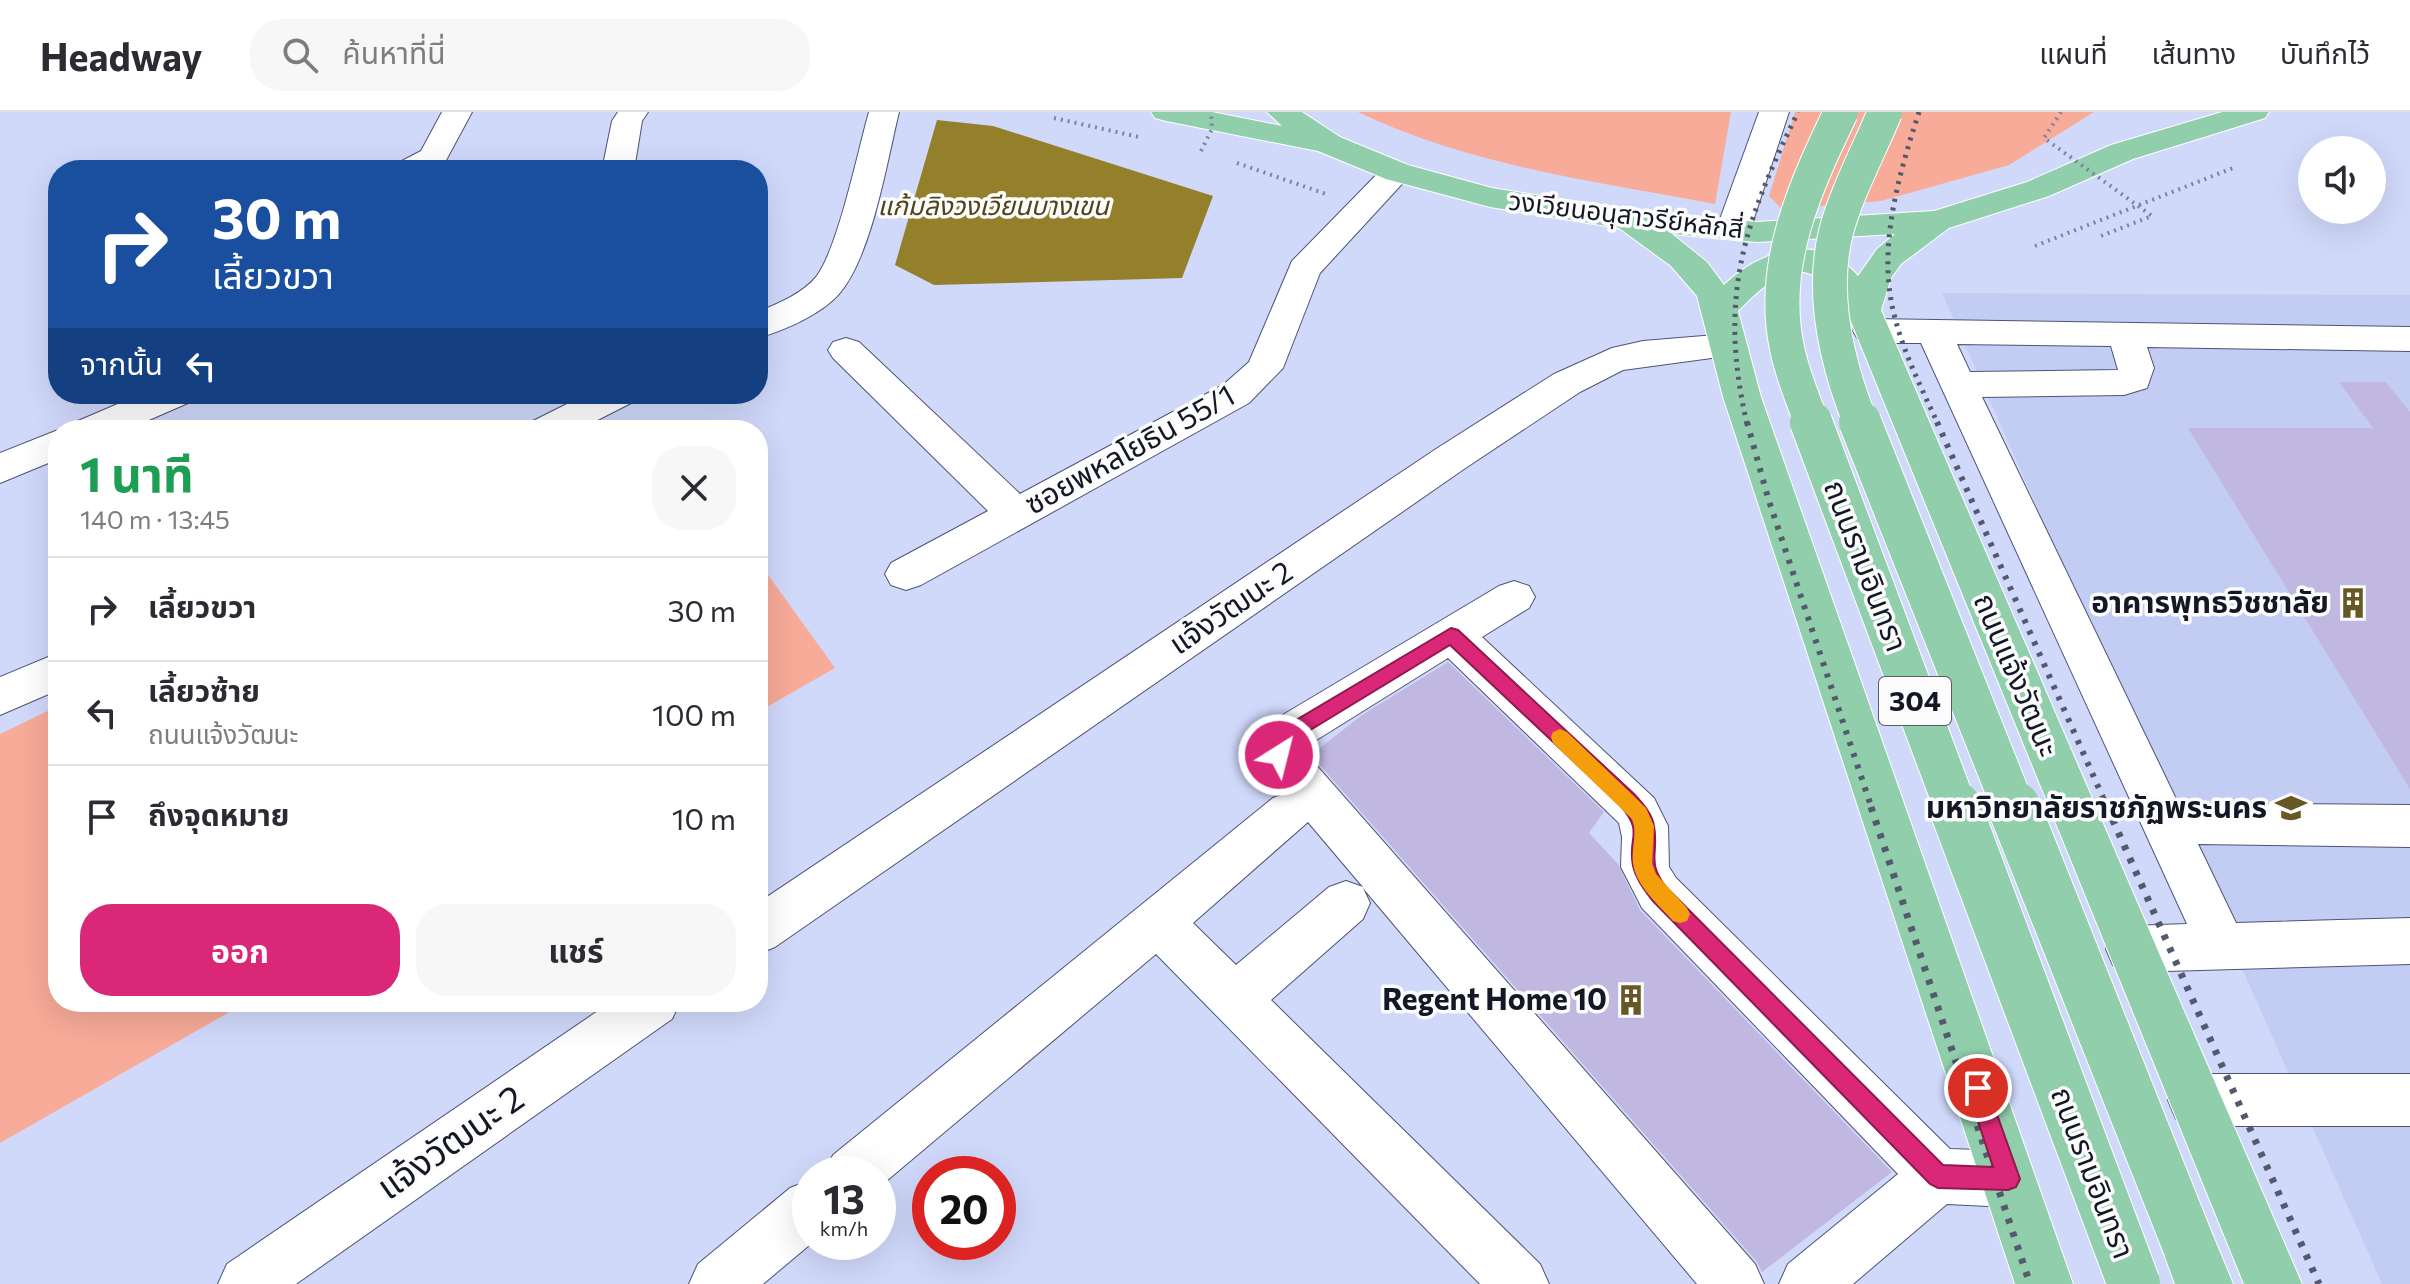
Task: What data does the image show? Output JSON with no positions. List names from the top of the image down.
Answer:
{
  "streets": {
    "main road": [
      "วงเวียนอนุสาวรีย์หลักสี่",
      "ถนนรามอินทรา",
      "ถนนแจ้งวัฒนะ",
      "304"
    ],
    "street": ["ซอยพหลโยธิน 55/1", "แจ้งวัฒนะ 2"]
  },
  "crossings": [
    ["วงเวียนอนุสาวรีย์หลักสี่", "ซอยพหลโยธิน 55/1"],
    ["วงเวียนอนุสาวรีย์หลักสี่", "304"],
    ["แจ้งวัฒนะ 2", "ถนนแจ้งวัฒนะ"],
    ["แจ้งวัฒนะ 2", "304"],
    ["ถนนแจ้งวัฒนะ", "304"]
  ],
  "water": ["แก้มลิงวงเวียนบางเขน"],
  "places": {
    "building": ["อาคารพุทธวิชชาลัย", "Regent Home 10"],
    "school or university": ["มหาวิทยาลัยราชภัฏพระนคร"]
  },
  "page": {
    "header": "Headway",
    "search": "ค้นหาที่นี่",
    "nav": ["แผนที่", "เส้นทาง", "บันทึกไว้"],
    "turn": ["30 m", "เลี้ยวขวา"],
    "then": "จากนั้น",
    "heading": ["1 นาที", "140 m · 13:45"],
    "list": [
      {
        "name": "เลี้ยวขวา",
        "value": "30 m"
      },
      {
        "name": "เลี้ยวซ้าย",
        "note": "ถนนแจ้งวัฒนะ",
        "value": "100 m"
      },
      {
        "name": "ถึงจุดหมาย",
        "value": "10 m"
      }
    ],
    "buttons": ["ออก", "แชร์"],
    "speed": "13 km/h",
    "limit": "20"
  }
}
